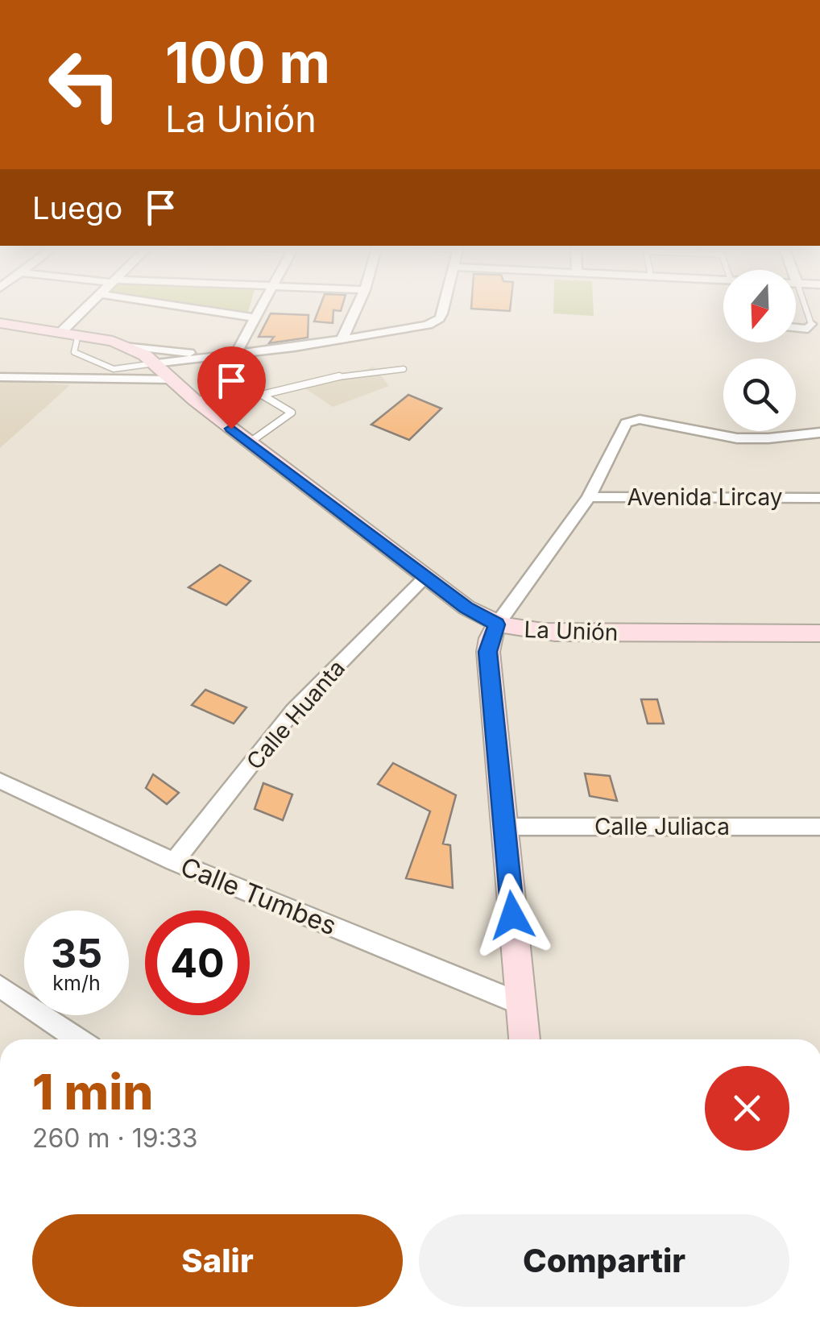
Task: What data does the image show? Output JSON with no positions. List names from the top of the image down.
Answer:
{
  "streets": {
    "main road": ["La Unión"],
    "street": [
      "Avenida Lircay",
      "Calle Huanta",
      "Calle Juliaca",
      "Calle Tumbes"
    ]
  },
  "crossings": [
    ["La Unión", "Calle Huanta"],
    ["Calle Huanta", "Calle Tumbes"]
  ],
  "north": "bottom",
  "page": {
    "turn": ["100 m", "La Unión"],
    "then": "Luego",
    "speed": "35 km/h",
    "limit": "40",
    "heading": ["1 min", "260 m · 19:33"],
    "buttons": ["Salir", "Compartir"]
  }
}
